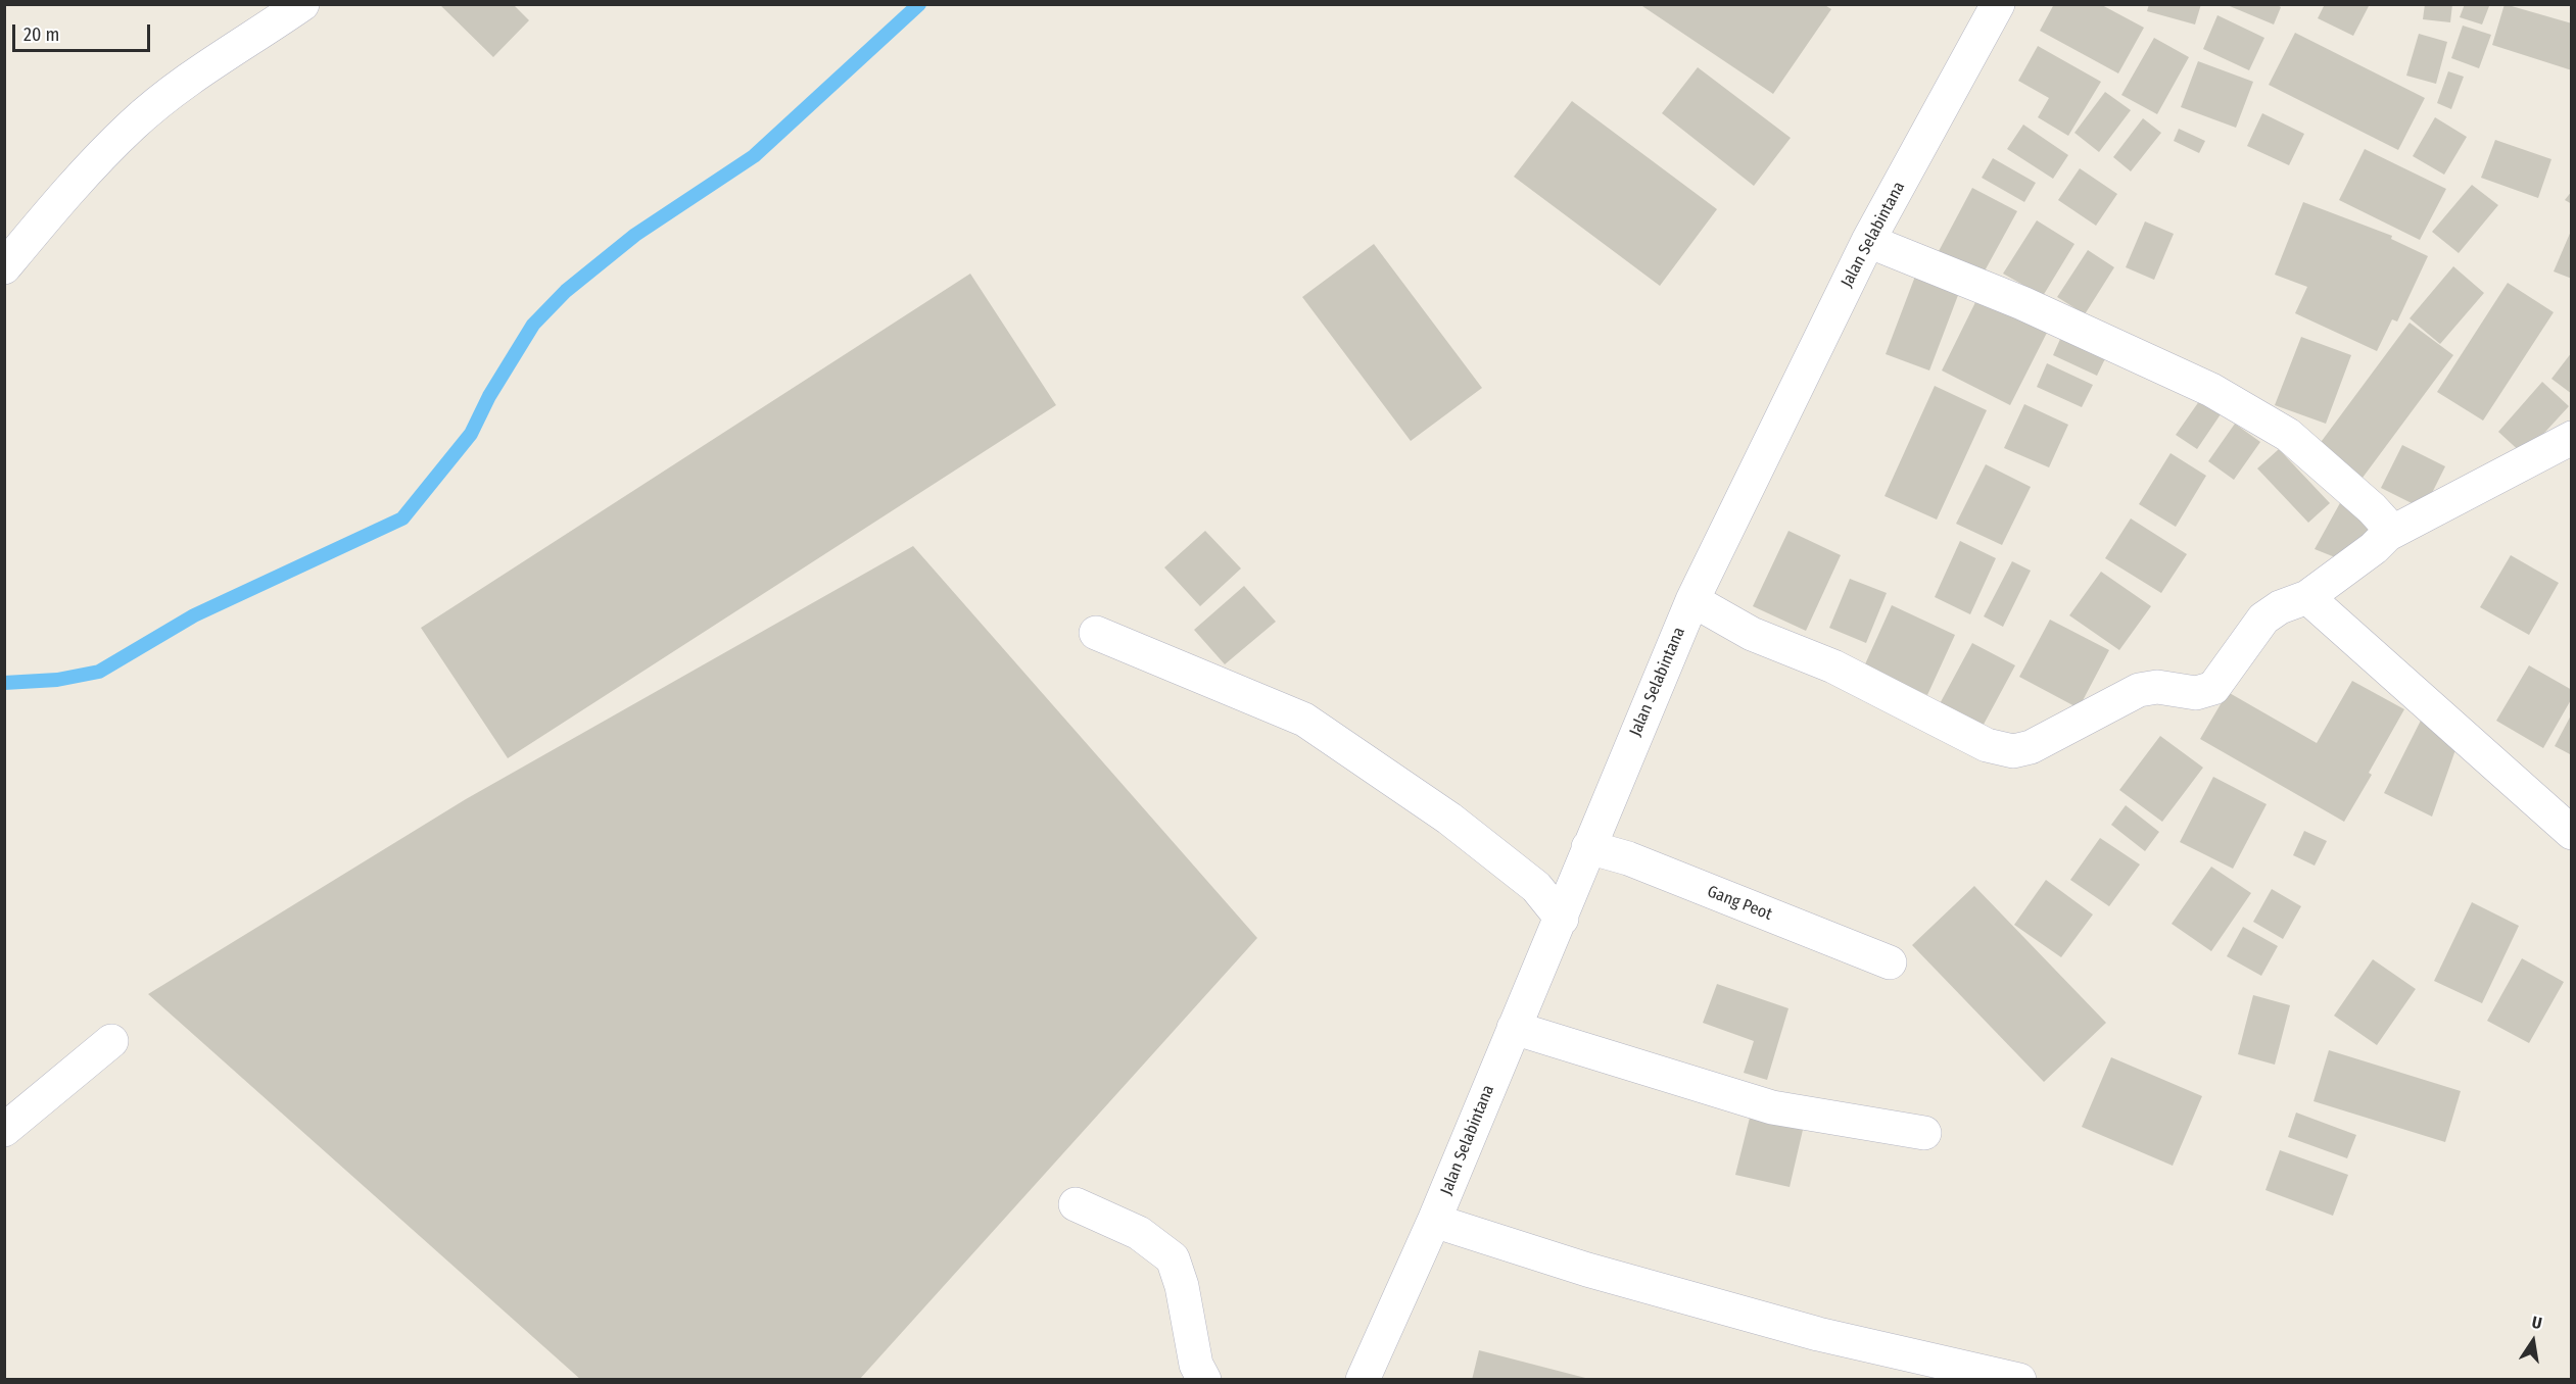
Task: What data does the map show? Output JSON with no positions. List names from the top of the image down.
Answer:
{
  "streets": {
    "street": ["Jalan Selabintana", "Gang Peot"]
  },
  "crossings": [
    ["Jalan Selabintana", "Gang Peot"]
  ],
  "scale_bar": "20 m",
  "north": "top"
}
